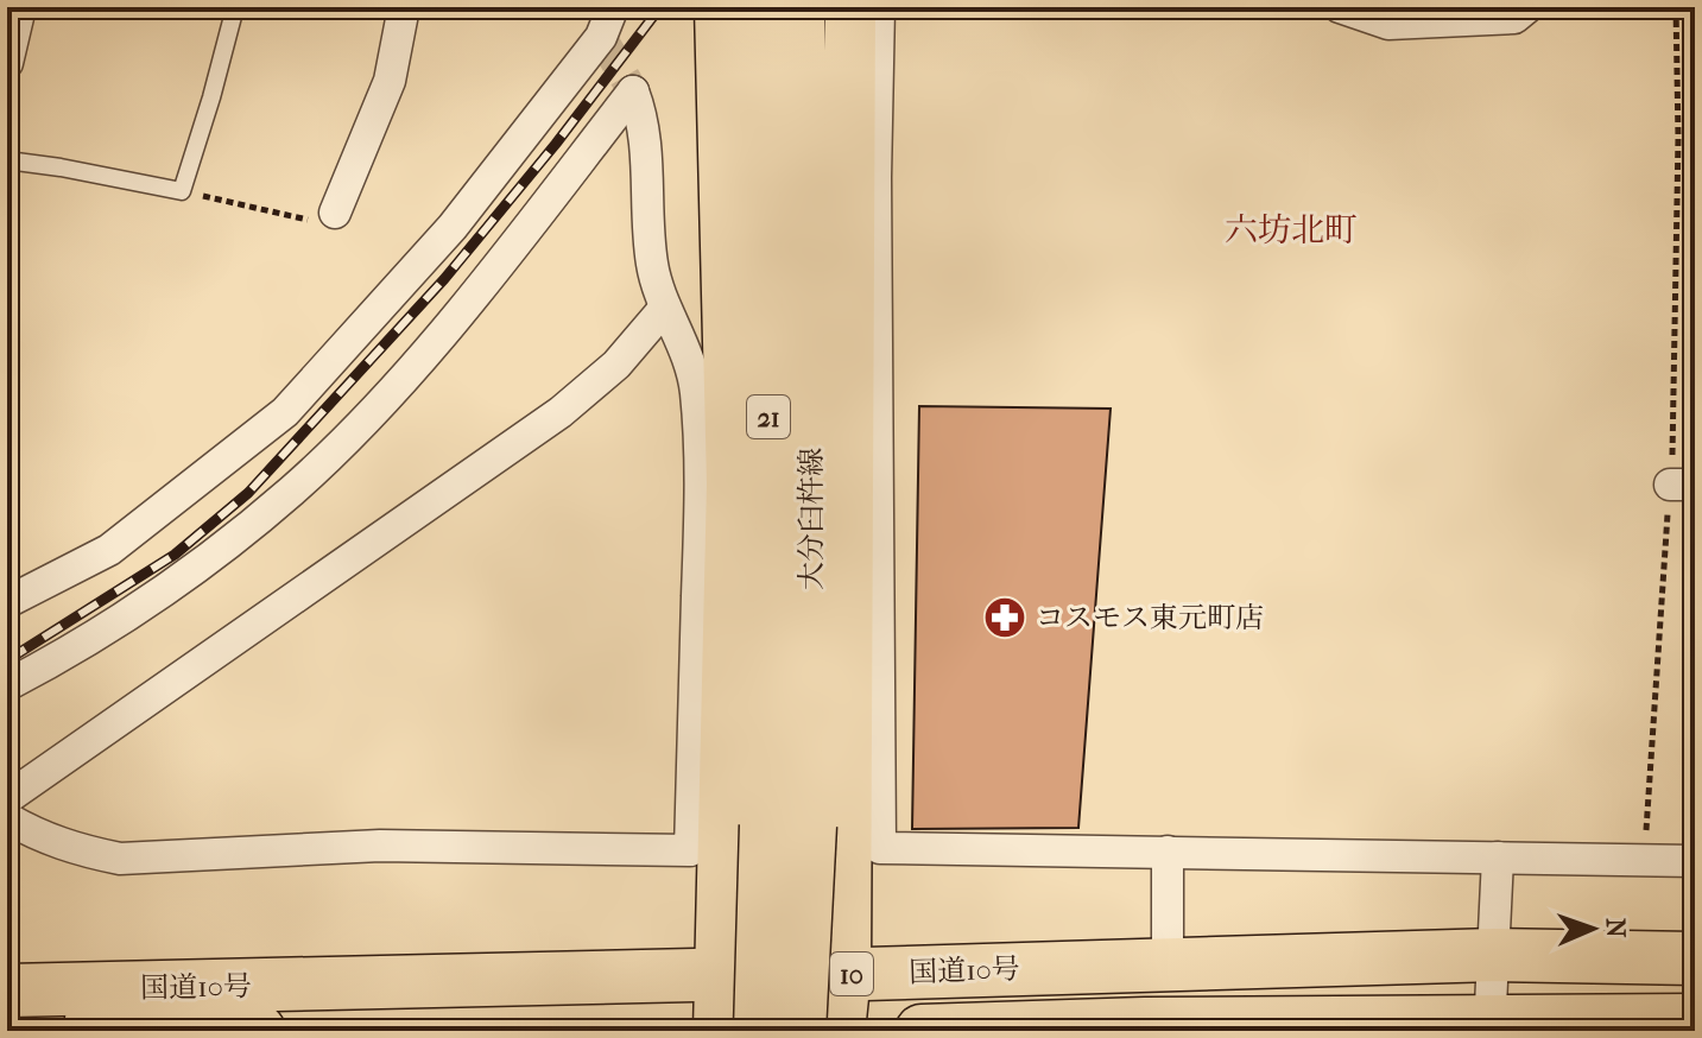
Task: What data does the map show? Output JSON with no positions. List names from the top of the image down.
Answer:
{
  "streets": {
    "highway": ["国道10号", "10"],
    "main road": ["21", "大分臼杵線"]
  },
  "districts": ["六坊北町"],
  "places": {
    "pharmacy": ["コスモス東元町店"]
  },
  "north": "right"
}
